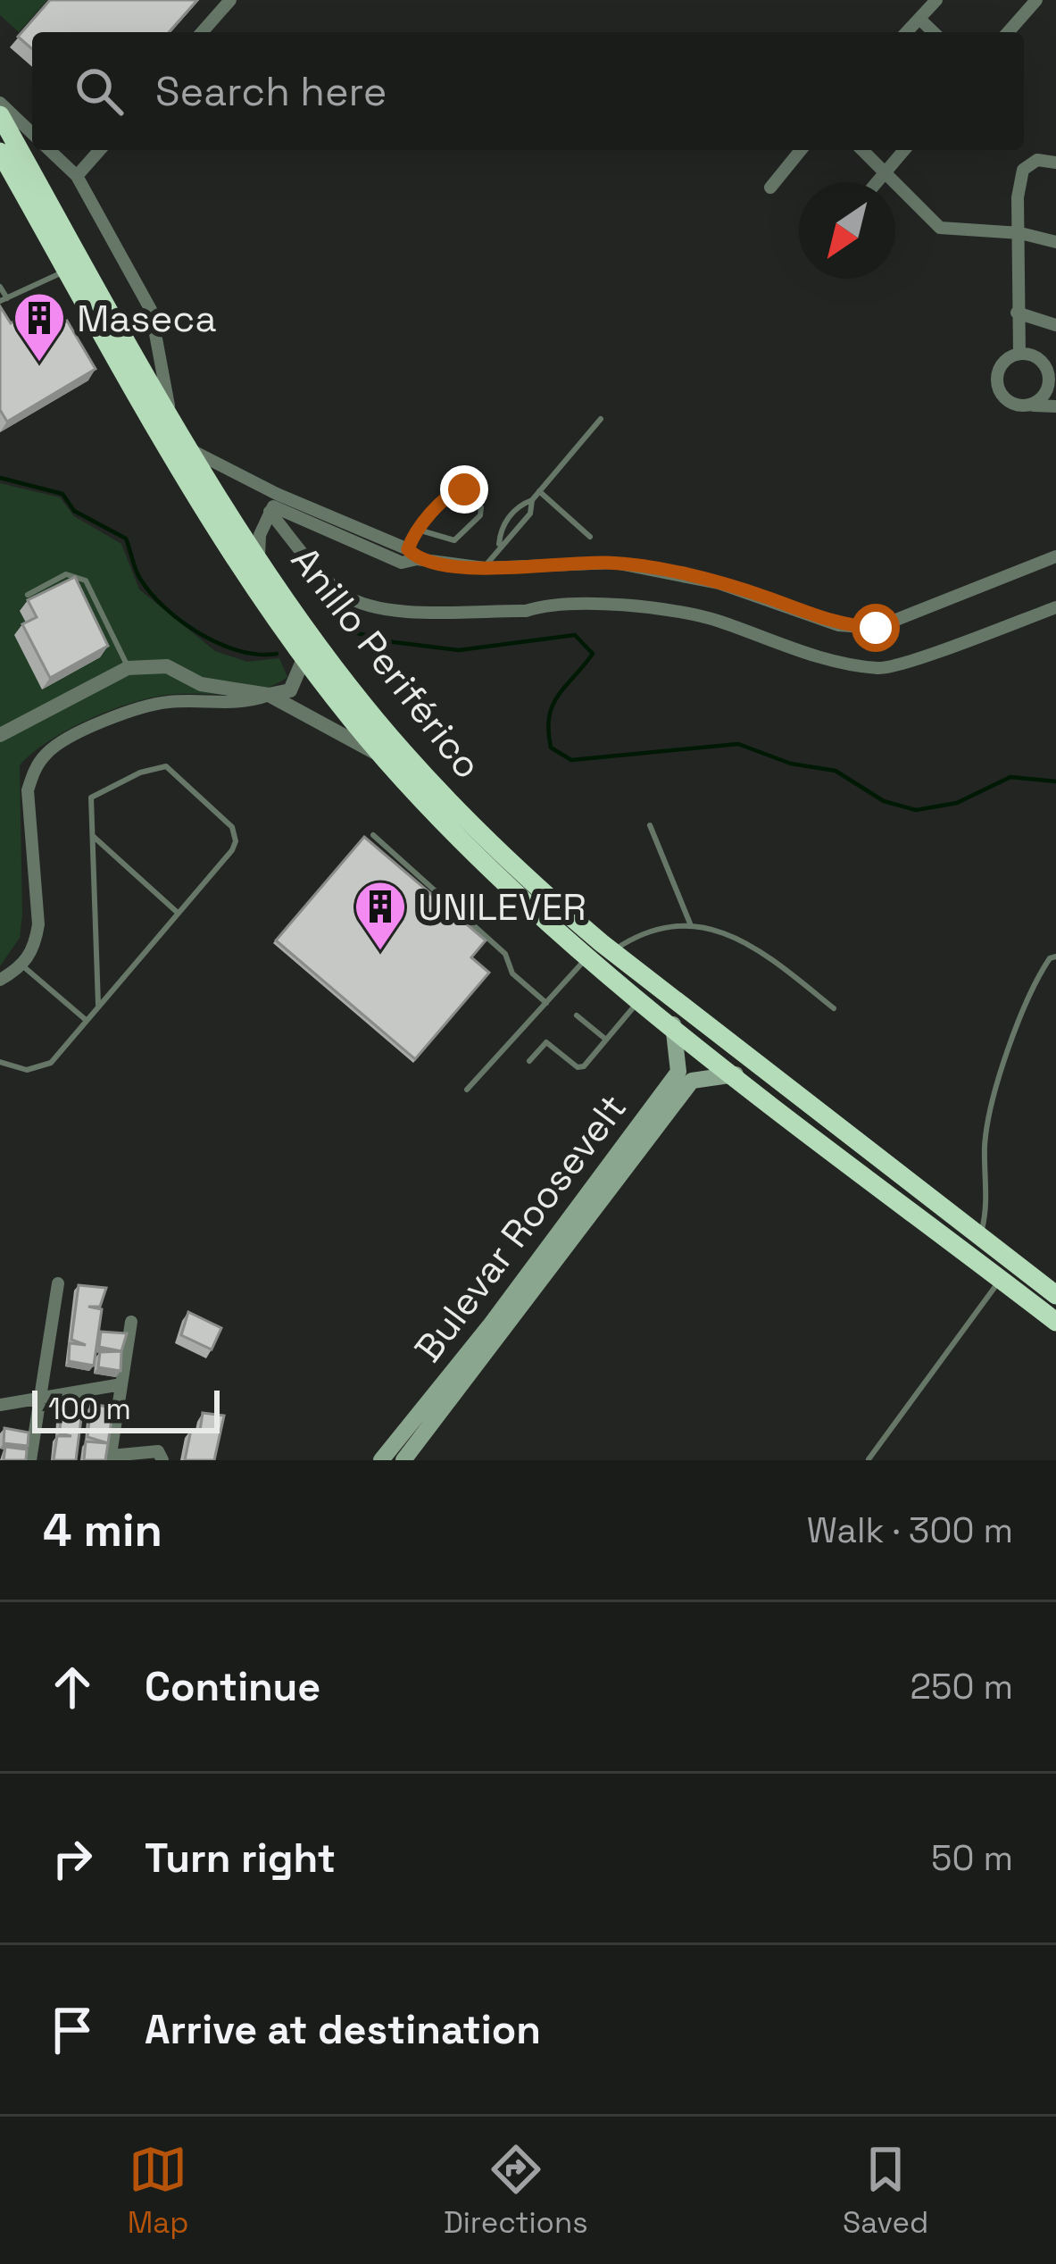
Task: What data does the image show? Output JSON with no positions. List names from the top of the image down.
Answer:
{
  "streets": {
    "highway": ["Anillo Periférico"],
    "main road": ["Bulevar Roosevelt"]
  },
  "places": {
    "building": ["Maseca", "UNILEVER"]
  },
  "scale_bar": "100 m",
  "north": "bottom left",
  "page": {
    "search": "Search here",
    "scale": "100 m",
    "heading": ["4 min", "Walk · 300 m"],
    "list": [
      ["Continue", "250 m"],
      ["Turn right", "50 m"],
      "Arrive at destination"
    ],
    "nav": ["Map", "Directions", "Saved"]
  }
}
